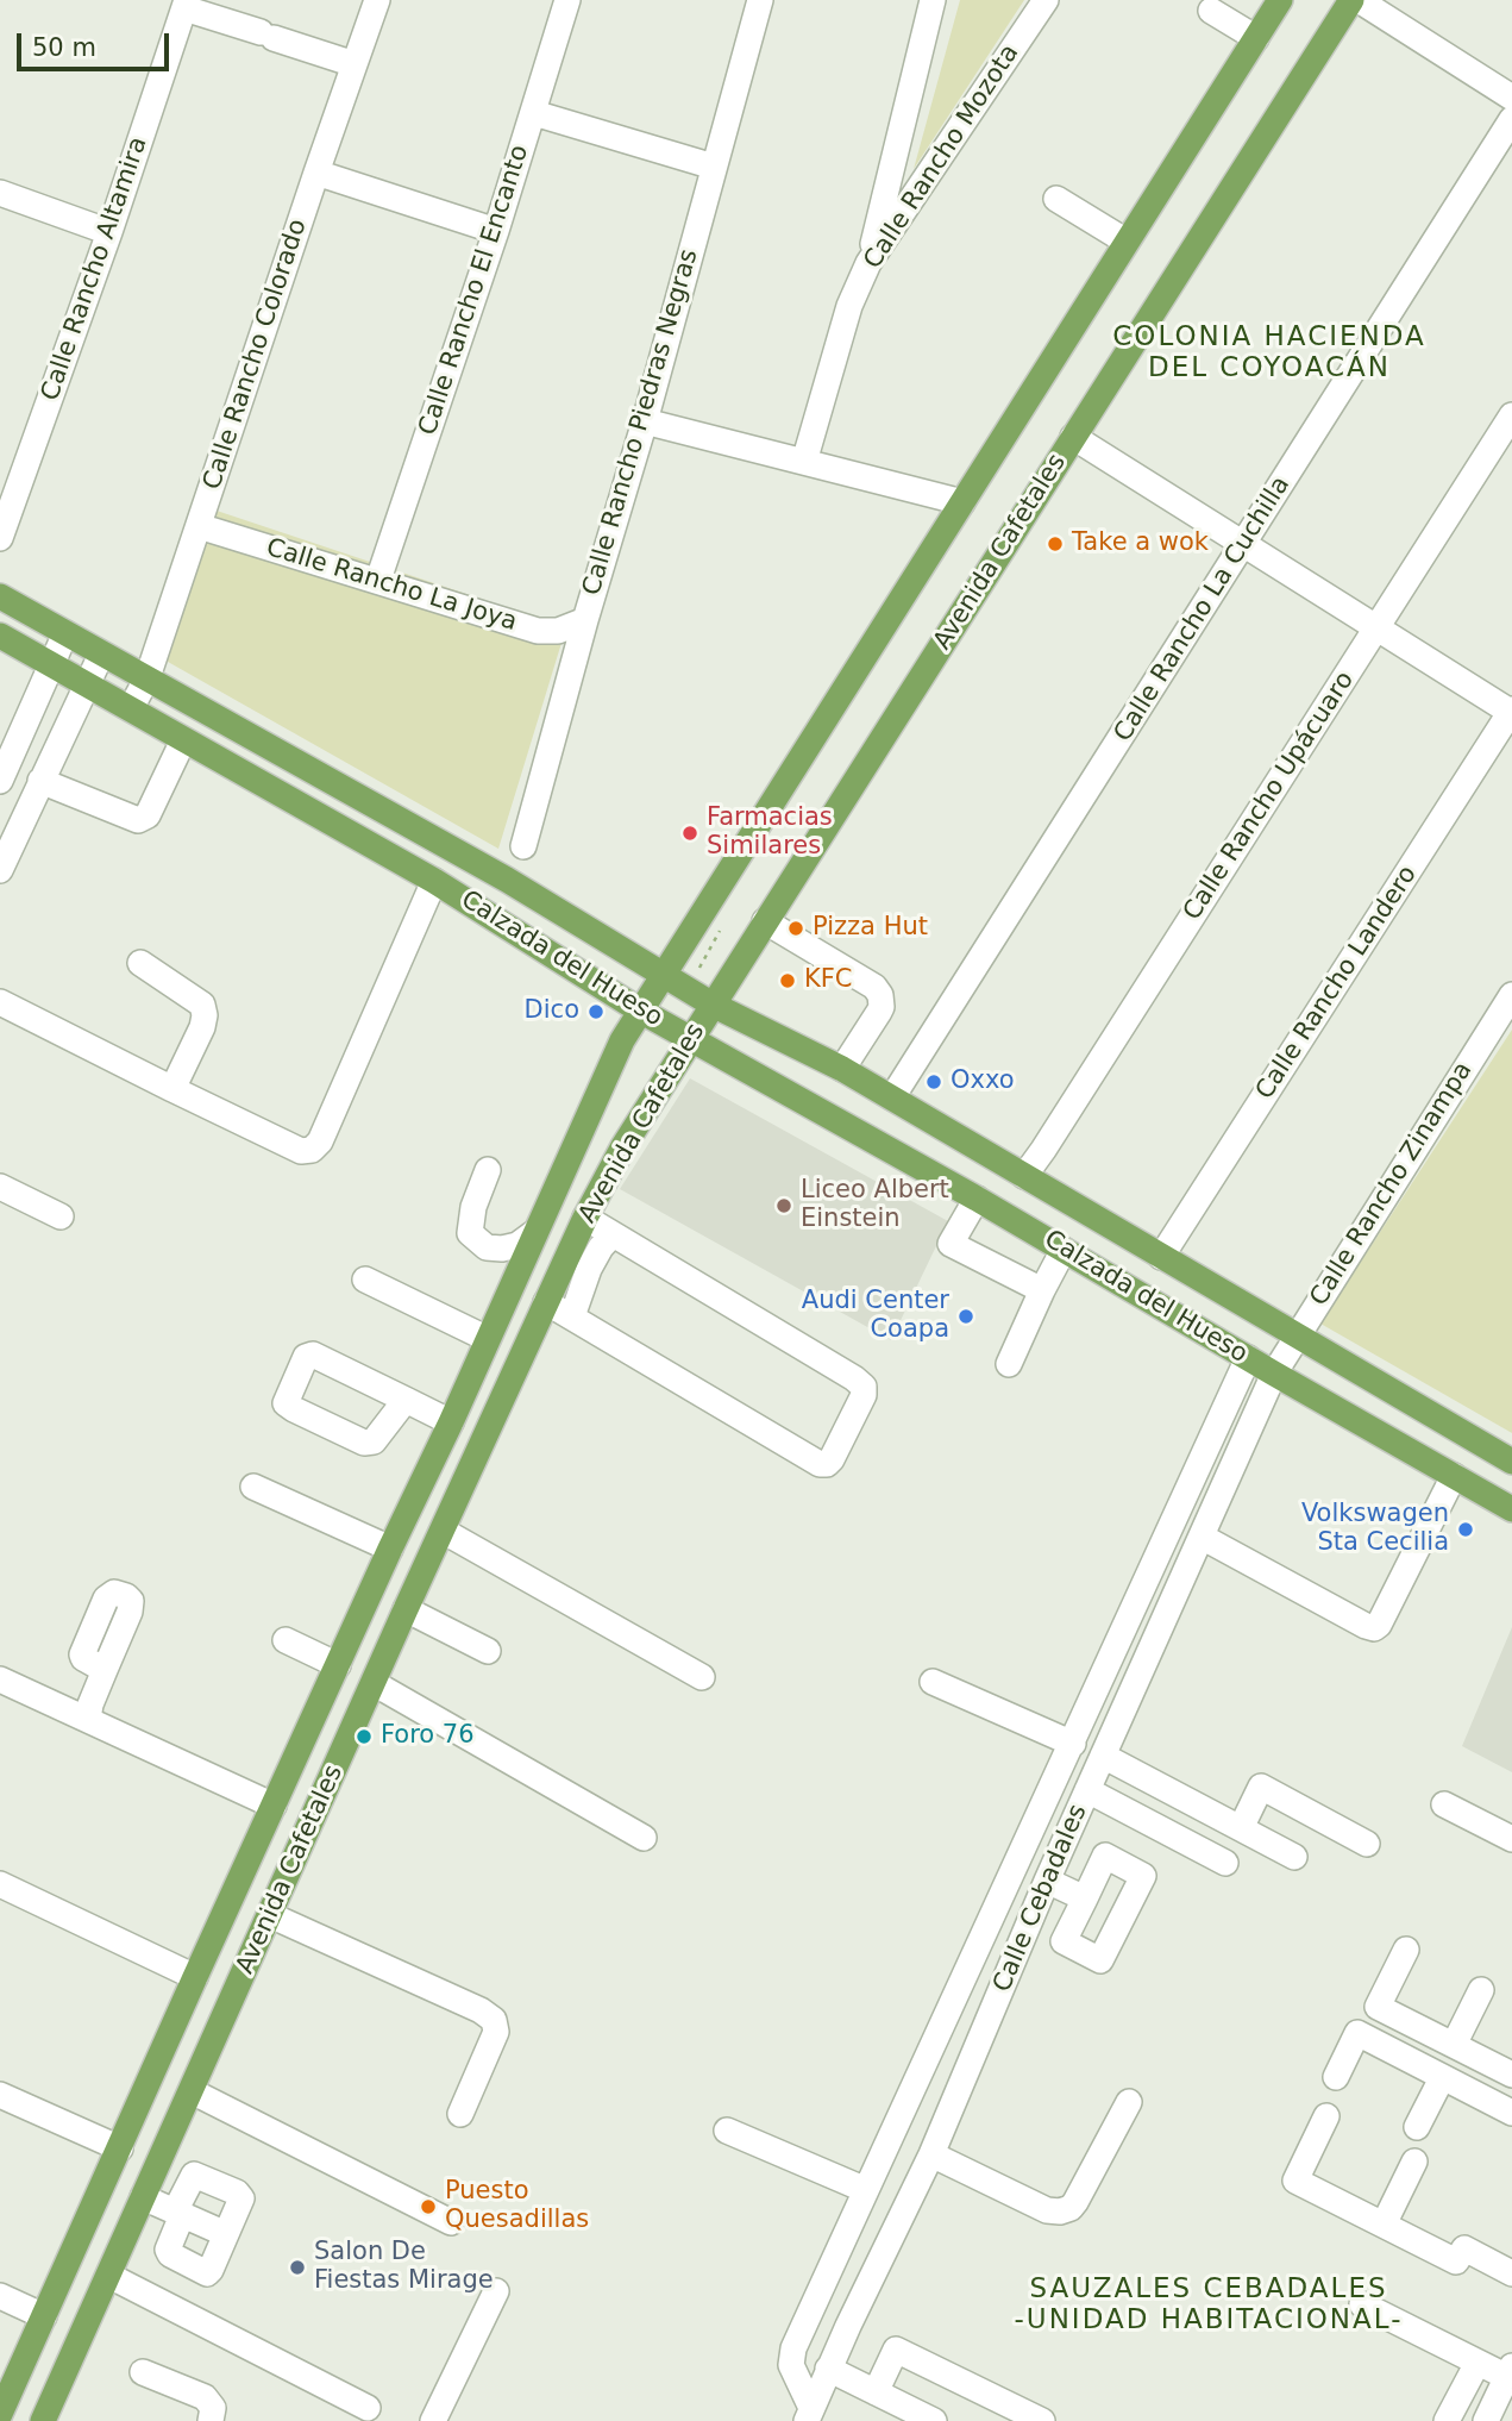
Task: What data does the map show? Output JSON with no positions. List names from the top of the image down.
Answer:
{
  "streets": {
    "main road": ["Avenida Cafetales", "Calzada del Hueso"],
    "street": [
      "Calle Rancho Mozota",
      "Calle Rancho Altamira",
      "Calle Rancho El Encanto",
      "Calle Rancho Colorado",
      "Calle Rancho Piedras Negras",
      "Calle Rancho La Joya",
      "Calle Rancho La Cuchilla",
      "Calle Rancho Upácuaro",
      "Calle Rancho Landero",
      "Calle Rancho Zinampa",
      "Calle Cebadales"
    ]
  },
  "crossings": [
    ["Calle Rancho El Encanto", "Calle Rancho La Joya"],
    ["Calle Rancho Colorado", "Calle Rancho La Joya"],
    ["Calle Rancho Colorado", "Calzada del Hueso"],
    ["Calle Rancho Piedras Negras", "Calle Rancho La Joya"],
    ["Avenida Cafetales", "Calzada del Hueso"],
    ["Calle Rancho La Cuchilla", "Calzada del Hueso"],
    ["Calle Rancho Upácuaro", "Calzada del Hueso"],
    ["Calzada del Hueso", "Calle Rancho Landero"],
    ["Calzada del Hueso", "Calle Rancho Zinampa"],
    ["Calzada del Hueso", "Calle Cebadales"],
    ["Calle Rancho Zinampa", "Calle Cebadales"]
  ],
  "districts": ["COLONIA HACIENDA DEL COYOACÁN", "SAUZALES CEBADALES -UNIDAD HABITACIONAL-"],
  "places": [
    "Take a wok",
    "Farmacias Similares",
    "Pizza Hut",
    "KFC",
    "Dico",
    "Oxxo",
    "Liceo Albert Einstein",
    "Audi Center Coapa",
    "Volkswagen Sta Cecilia",
    "Foro 76",
    "Puesto Quesadillas",
    "Salon De Fiestas Mirage"
  ],
  "scale_bar": "50 m"
}
